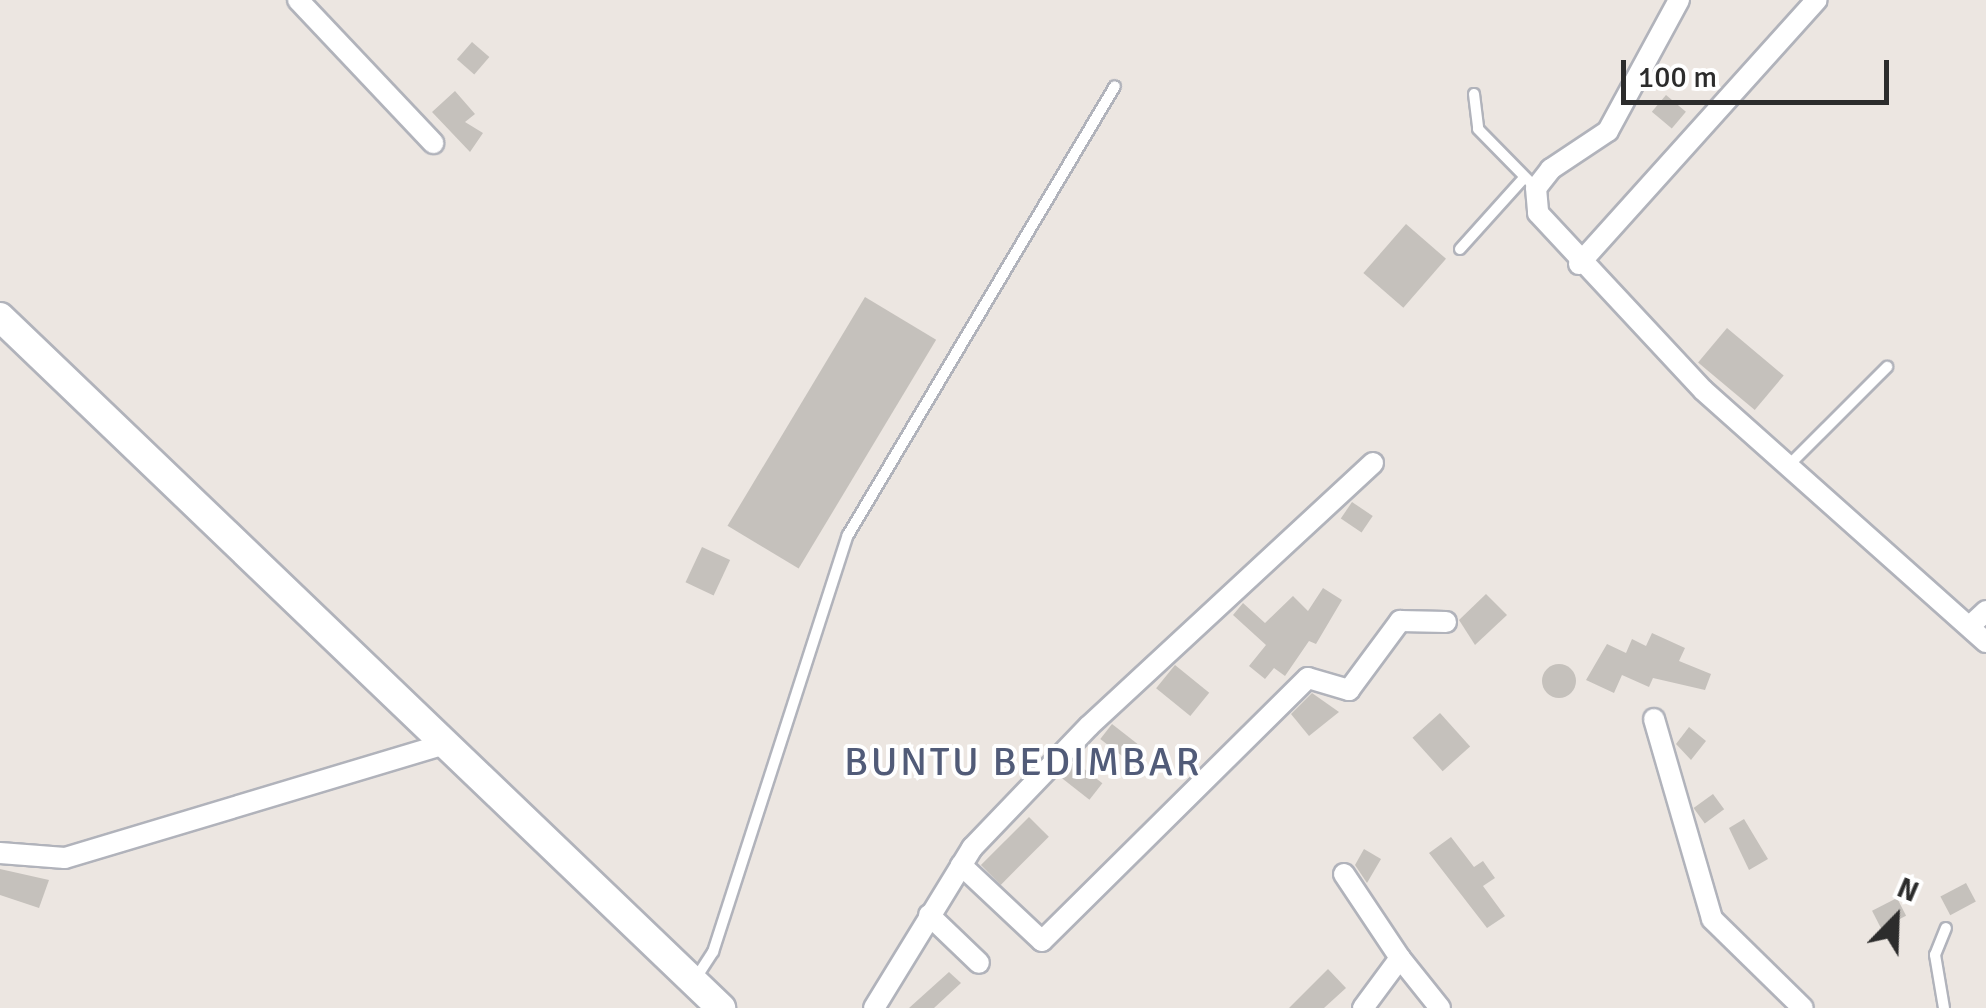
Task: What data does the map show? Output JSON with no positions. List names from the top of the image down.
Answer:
{
  "districts": ["BUNTU BEDIMBAR"],
  "scale_bar": "100 m",
  "north": "top right"
}
